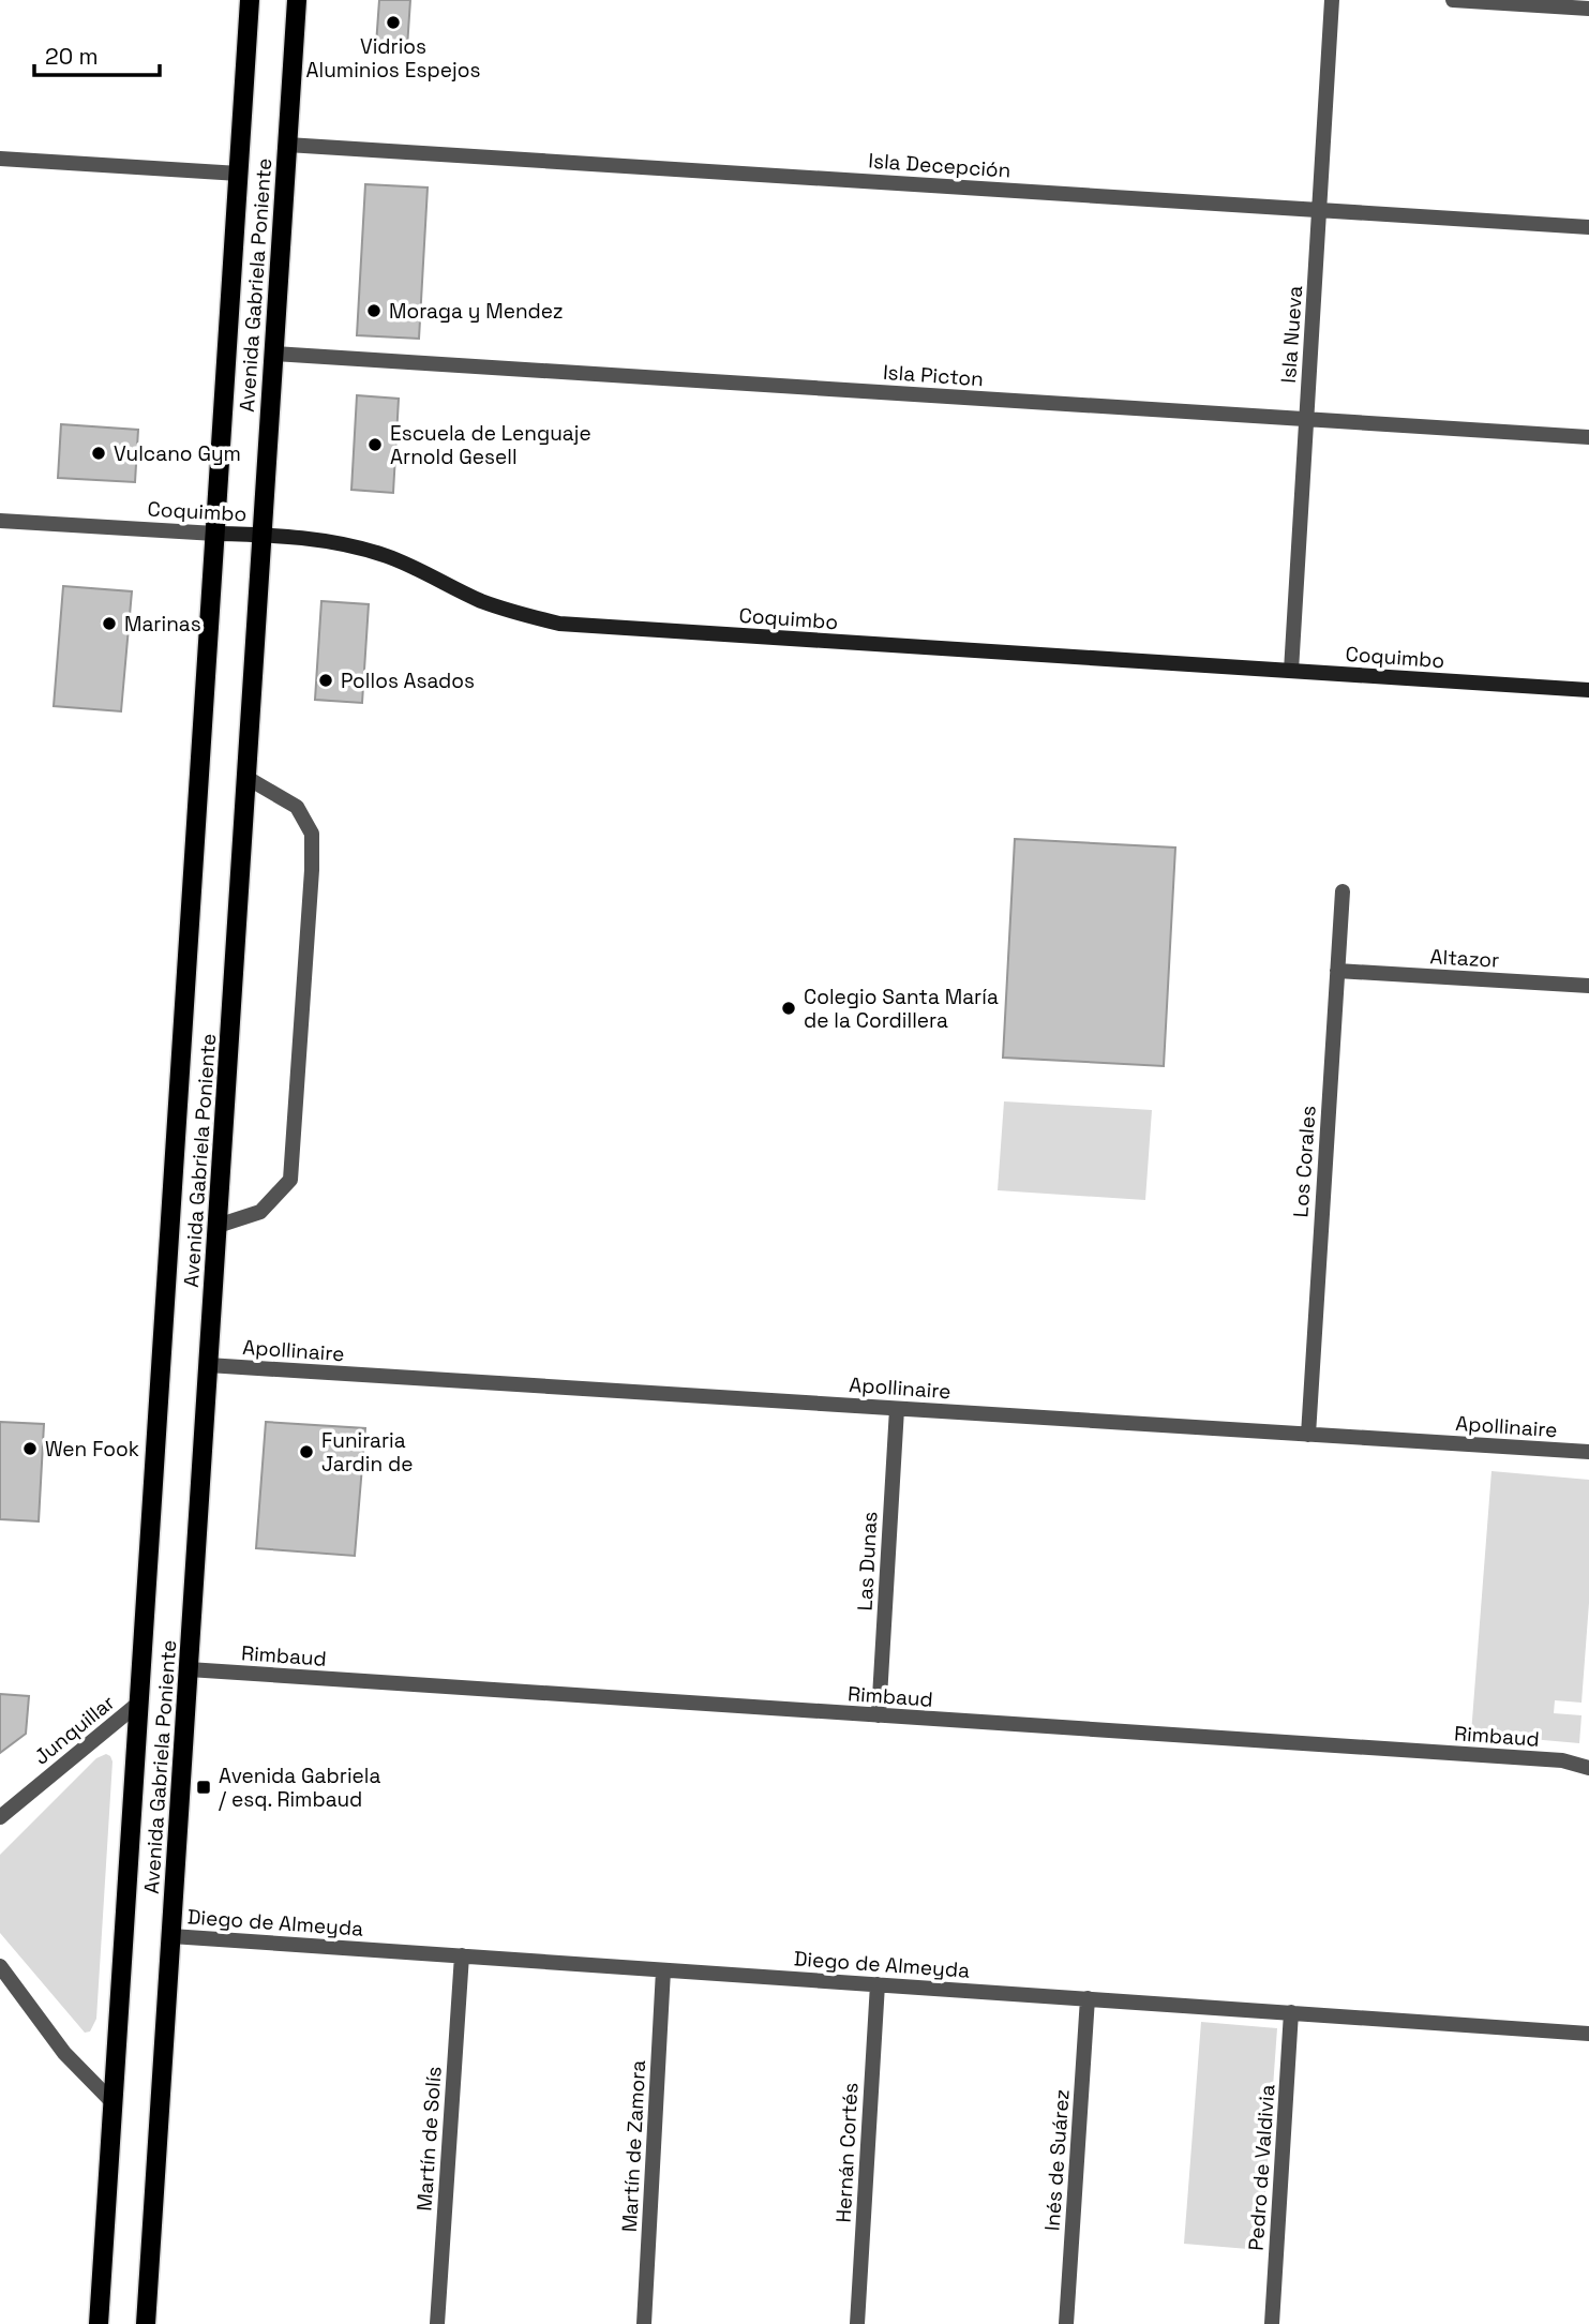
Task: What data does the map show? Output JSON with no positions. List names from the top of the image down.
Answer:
{
  "streets": {
    "main road": ["Avenida Gabriela Poniente"],
    "street": [
      "Isla Decepción",
      "Isla Nueva",
      "Isla Picton",
      "Coquimbo",
      "Altazor",
      "Los Corales",
      "Apollinaire",
      "Las Dunas",
      "Rimbaud",
      "Junquillar",
      "Diego de Almeyda",
      "Martín de Solís",
      "Martín de Zamora",
      "Hernán Cortés",
      "Inés de Suárez",
      "Pedro de Valdivia"
    ]
  },
  "crossings": [
    ["Isla Decepción", "Avenida Gabriela Poniente"],
    ["Isla Decepción", "Isla Nueva"],
    ["Avenida Gabriela Poniente", "Isla Picton"],
    ["Avenida Gabriela Poniente", "Coquimbo"],
    ["Avenida Gabriela Poniente", "Apollinaire"],
    ["Avenida Gabriela Poniente", "Rimbaud"],
    ["Avenida Gabriela Poniente", "Junquillar"],
    ["Avenida Gabriela Poniente", "Diego de Almeyda"],
    ["Isla Nueva", "Isla Picton"],
    ["Isla Nueva", "Coquimbo"],
    ["Altazor", "Los Corales"],
    ["Los Corales", "Apollinaire"],
    ["Apollinaire", "Las Dunas"],
    ["Las Dunas", "Rimbaud"],
    ["Diego de Almeyda", "Martín de Solís"],
    ["Diego de Almeyda", "Martín de Zamora"],
    ["Diego de Almeyda", "Hernán Cortés"],
    ["Diego de Almeyda", "Inés de Suárez"],
    ["Diego de Almeyda", "Pedro de Valdivia"]
  ],
  "places": {
    "other": [
      "Vidrios Aluminios Espejos",
      "Moraga y Mendez",
      "Escuela de Lenguaje Arnold Gesell",
      "Vulcano Gym",
      "Marinas",
      "Pollos Asados",
      "Colegio Santa María de la Cordillera",
      "Wen Fook",
      "Funiraria Jardin de"
    ],
    "transit": ["Avenida Gabriela / esq. Rimbaud"]
  },
  "scale_bar": "20 m"
}
